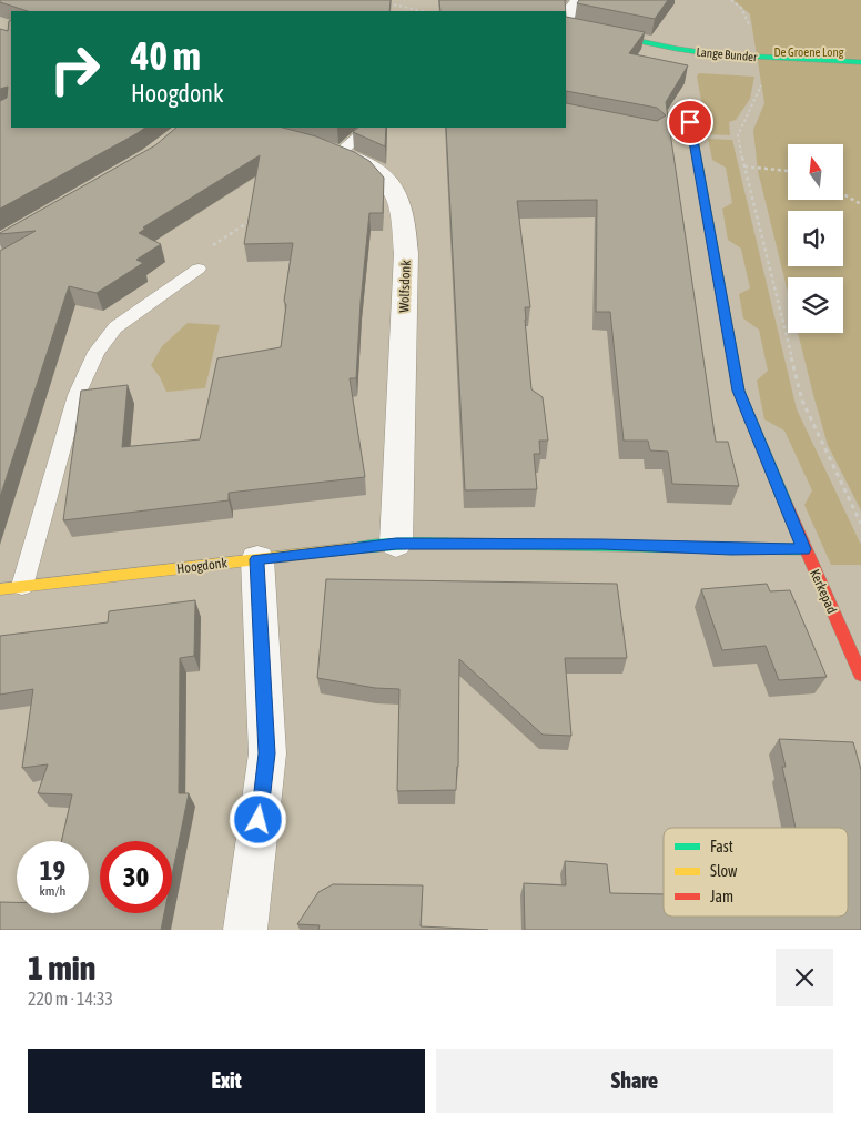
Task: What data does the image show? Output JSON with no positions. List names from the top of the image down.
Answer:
{
  "streets": {
    "street": [
      "Lange Bunder",
      "Wolfsdonk",
      "Hoogdonk",
      "Kerkepad"
    ]
  },
  "crossings": [
    ["Wolfsdonk", "Hoogdonk"],
    ["Hoogdonk", "Kerkepad"]
  ],
  "parks": ["De Groene Long"],
  "legend": ["Fast", "Slow", "Jam"],
  "north": "top",
  "page": {
    "turn": ["40 m", "Hoogdonk"],
    "speed": "19 km/h",
    "limit": "30",
    "heading": ["1 min", "220 m · 14:33"],
    "buttons": ["Exit", "Share"]
  }
}
